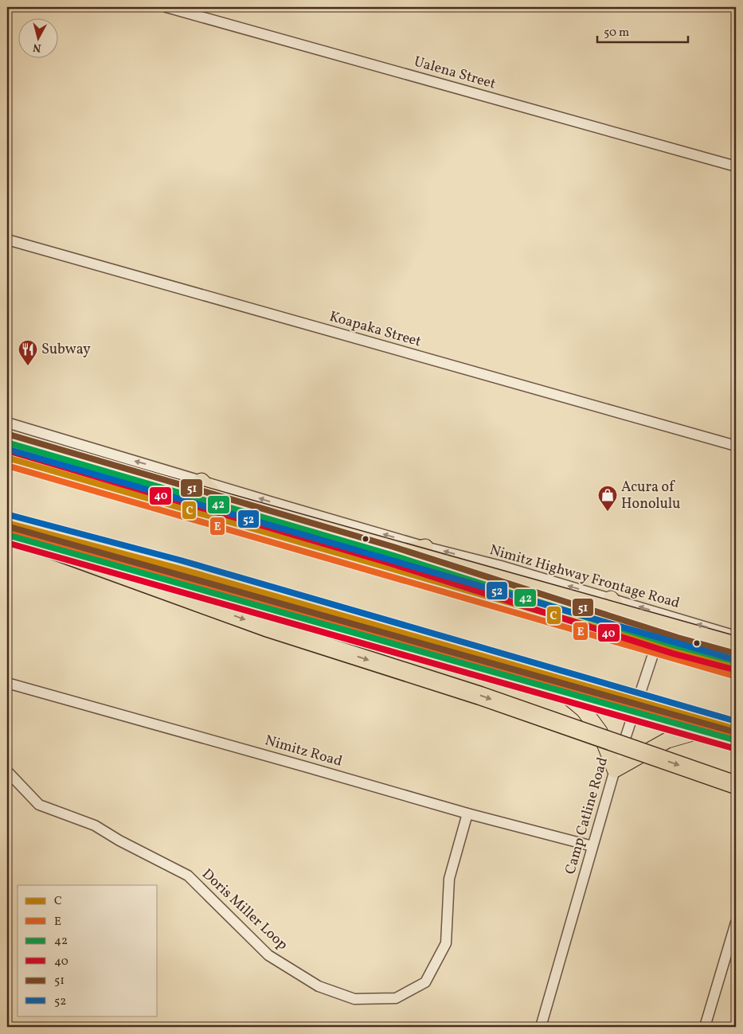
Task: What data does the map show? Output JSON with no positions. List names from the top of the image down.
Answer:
{
  "streets": {
    "street": [
      "Ualena Street",
      "Koapaka Street",
      "Nimitz Highway Frontage Road",
      "Nimitz Road",
      "Camp Catline Road",
      "Doris Miller Loop"
    ]
  },
  "crossings": [
    ["Nimitz Highway Frontage Road", "Camp Catline Road"],
    ["Nimitz Road", "Camp Catline Road"],
    ["Nimitz Road", "Doris Miller Loop"]
  ],
  "one_way": ["Nimitz Highway Frontage Road"],
  "places": {
    "restaurant": ["Subway"],
    "shop": ["Acura of Honolulu"]
  },
  "lines": [
    "transit line 51",
    "transit line 42",
    "transit line 52",
    "transit line 40",
    "transit line C",
    "transit line E"
  ],
  "legend": [
    "C",
    "E",
    "42",
    "40",
    "51",
    "52"
  ],
  "scale_bar": "50 m",
  "north": "bottom"
}
